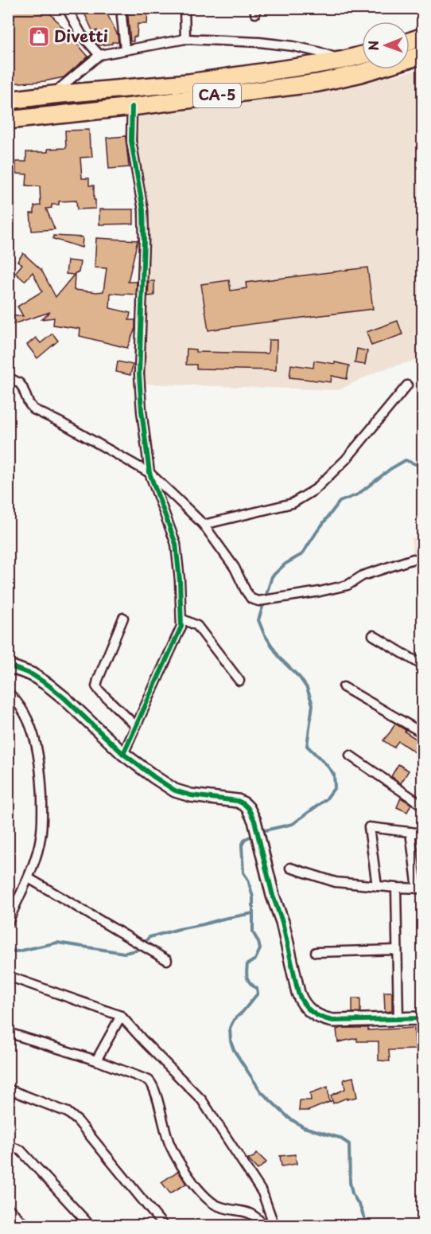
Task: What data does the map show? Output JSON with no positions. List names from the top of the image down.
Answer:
{
  "streets": {
    "highway": ["CA-5"]
  },
  "places": {
    "shop": ["Divetti"]
  },
  "north": "left"
}
